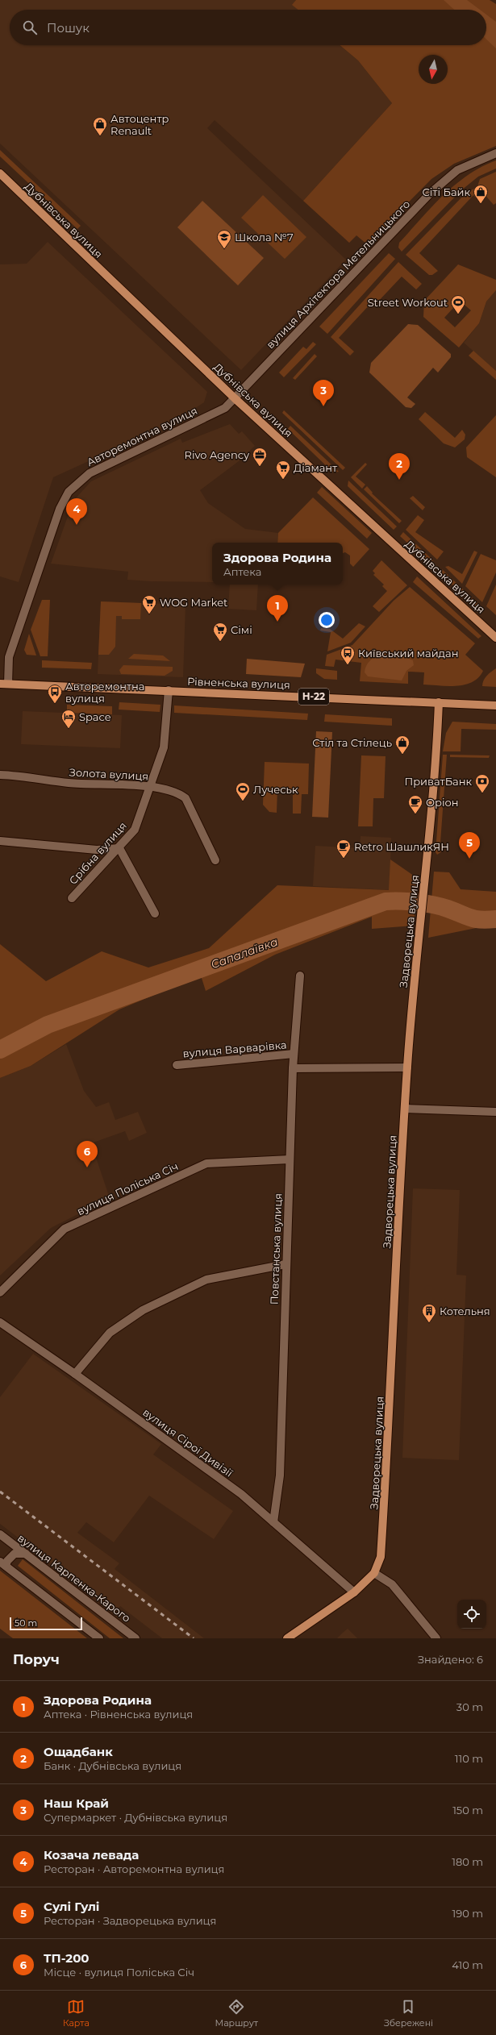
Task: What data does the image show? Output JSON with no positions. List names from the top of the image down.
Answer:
{
  "streets": {
    "main road": [
      "Дубнівська вулиця",
      "Рівненська вулиця",
      "Н-22",
      "Задворецька вулиця"
    ],
    "street": [
      "вулиця Архітектора Метельницького",
      "Авторемонтна вулиця",
      "Золота вулиця",
      "Срібна вулиця",
      "вулиця Варварівка",
      "вулиця Поліська Січ",
      "Повстанська вулиця",
      "вулиця Сірої Дивізії",
      "вулиця Карпенка-Карого"
    ]
  },
  "crossings": [
    ["Дубнівська вулиця", "вулиця Архітектора Метельницького"],
    ["Дубнівська вулиця", "Авторемонтна вулиця"],
    ["вулиця Архітектора Метельницького", "Авторемонтна вулиця"],
    ["Авторемонтна вулиця", "Рівненська вулиця"],
    ["Рівненська вулиця", "Срібна вулиця"],
    ["Рівненська вулиця", "Задворецька вулиця"],
    ["Золота вулиця", "Срібна вулиця"],
    ["Задворецька вулиця", "вулиця Сірої Дивізії"],
    ["вулиця Варварівка", "Повстанська вулиця"],
    ["вулиця Поліська Січ", "Повстанська вулиця"],
    ["Повстанська вулиця", "вулиця Сірої Дивізії"]
  ],
  "water": ["Сапалаївка"],
  "places": {
    "shop": ["Автоцентр Renault", "Сіті Байк", "Стіл та Стілець"],
    "school or university": ["Школа №7"],
    "sports": ["Street Workout", "Лучеськ"],
    "office": ["Rivo Agency"],
    "supermarket": ["Діамант", "WOG Market", "Сімі"],
    "bus stop": ["Київський майдан", "Авторемонтна вулиця"],
    "hotel": ["Space"],
    "bank": ["ПриватБанк"],
    "cafe": ["Оріон", "Retro ШашликЯН"],
    "building": ["Котельня"]
  },
  "scale_bar": "50 m",
  "north": "bottom",
  "page": {
    "search": "Пошук",
    "pins": [
      "3",
      "2",
      "4",
      "1",
      "5",
      "6"
    ],
    "popup": ["Здорова Родина", "Аптека"],
    "scale": "50 m",
    "heading": ["Поруч", "Знайдено: 6"],
    "list": [
      {
        "mark": "1",
        "name": "Здорова Родина",
        "note": "Аптека · Рівненська вулиця",
        "value": "30 m"
      },
      {
        "mark": "2",
        "name": "Ощадбанк",
        "note": "Банк · Дубнівська вулиця",
        "value": "110 m"
      },
      {
        "mark": "3",
        "name": "Наш Край",
        "note": "Супермаркет · Дубнівська вулиця",
        "value": "150 m"
      },
      {
        "mark": "4",
        "name": "Козача левада",
        "note": "Ресторан · Авторемонтна вулиця",
        "value": "180 m"
      },
      {
        "mark": "5",
        "name": "Сулі Гулі",
        "note": "Ресторан · Задворецька вулиця",
        "value": "190 m"
      },
      {
        "mark": "6",
        "name": "ТП-200",
        "note": "Місце · вулиця Поліська Січ",
        "value": "410 m"
      }
    ],
    "nav": ["Карта", "Маршрут", "Збережені"]
  }
}
